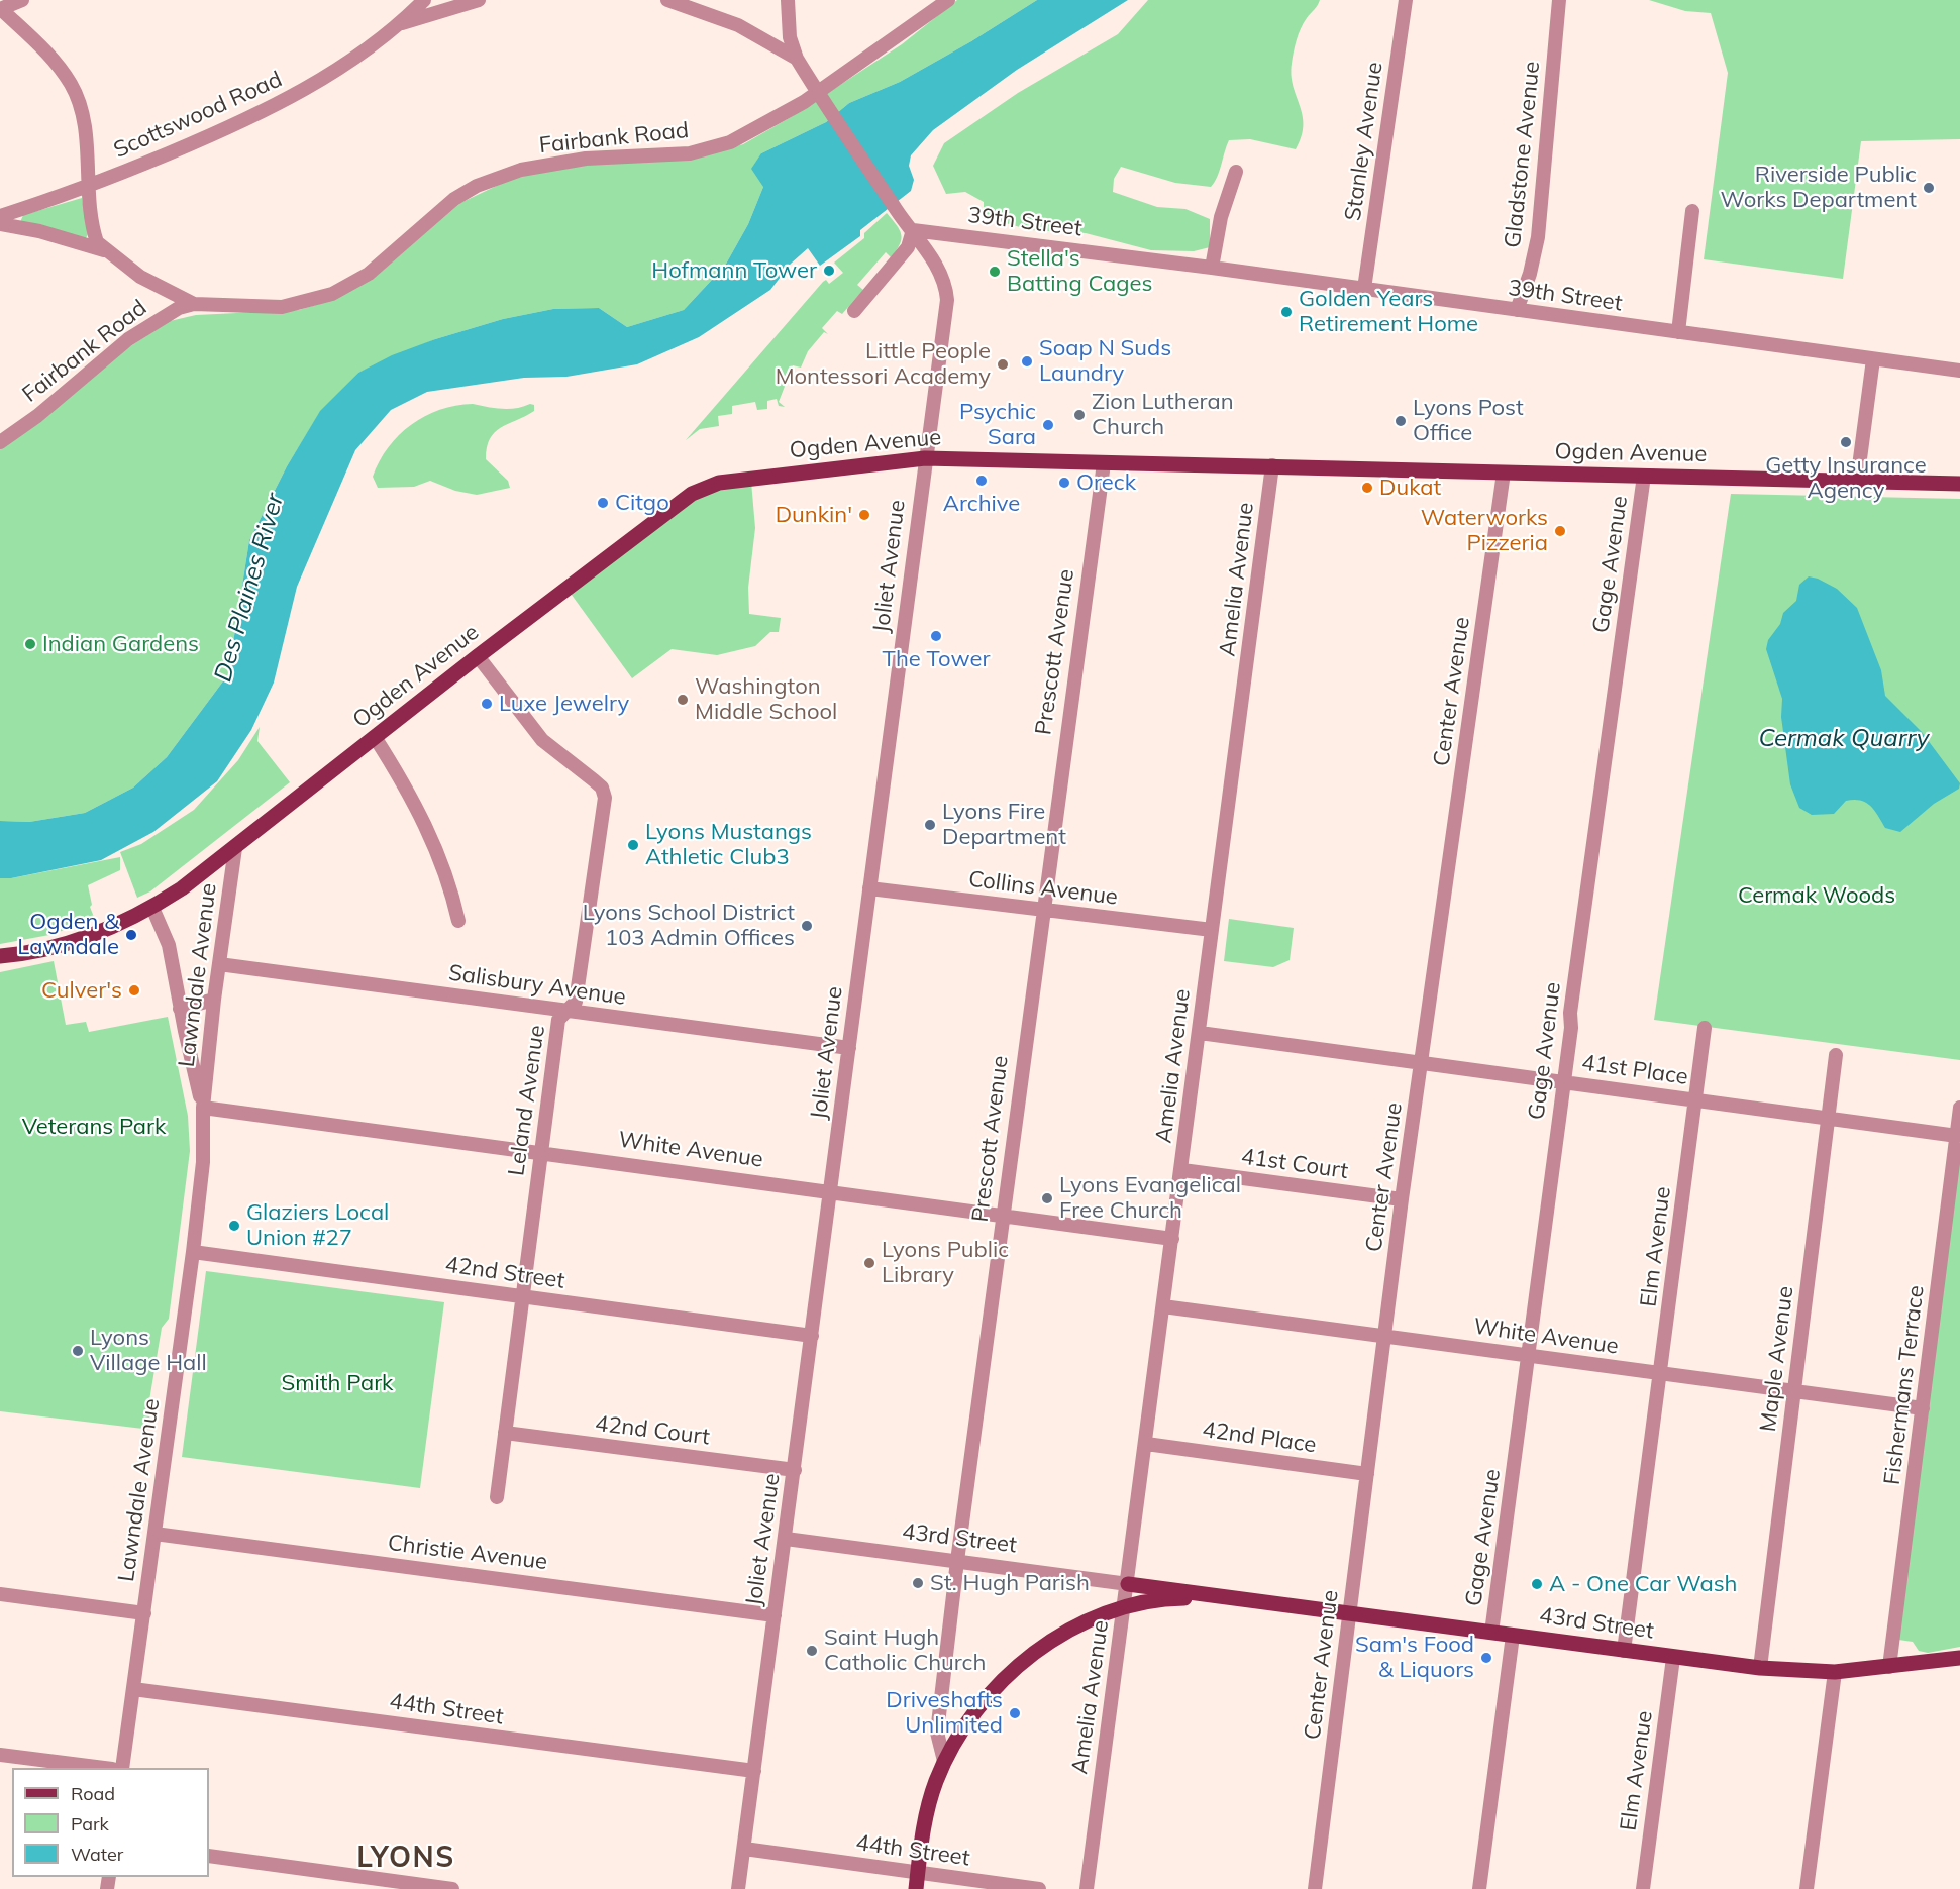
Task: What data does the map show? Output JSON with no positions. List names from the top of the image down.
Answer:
{
  "streets": {
    "main road": ["Ogden Avenue", "43rd Street"],
    "street": [
      "Scottswood Road",
      "Fairbank Road",
      "Stanley Avenue",
      "Gladstone Avenue",
      "39th Street",
      "Gage Avenue",
      "Joliet Avenue",
      "Amelia Avenue",
      "Prescott Avenue",
      "Center Avenue",
      "Collins Avenue",
      "Lawndale Avenue",
      "Salisbury Avenue",
      "41st Place",
      "Leland Avenue",
      "White Avenue",
      "41st Court",
      "Elm Avenue",
      "42nd Street",
      "Maple Avenue",
      "Fishermans Terrace",
      "42nd Court",
      "42nd Place",
      "Christie Avenue",
      "44th Street"
    ]
  },
  "crossings": [
    ["Fairbank Road", "Joliet Avenue"],
    ["Stanley Avenue", "39th Street"],
    ["Gladstone Avenue", "39th Street"],
    ["39th Street", "Joliet Avenue"],
    ["Ogden Avenue", "Gage Avenue"],
    ["Ogden Avenue", "Joliet Avenue"],
    ["Ogden Avenue", "Amelia Avenue"],
    ["Ogden Avenue", "Prescott Avenue"],
    ["Ogden Avenue", "Center Avenue"],
    ["Ogden Avenue", "Lawndale Avenue"],
    ["Ogden Avenue", "Leland Avenue"],
    ["Gage Avenue", "41st Place"],
    ["Gage Avenue", "White Avenue"],
    ["Gage Avenue", "43rd Street"],
    ["Joliet Avenue", "Collins Avenue"],
    ["Joliet Avenue", "Salisbury Avenue"],
    ["Joliet Avenue", "White Avenue"],
    ["Joliet Avenue", "42nd Street"],
    ["Joliet Avenue", "42nd Court"],
    ["Joliet Avenue", "43rd Street"],
    ["Joliet Avenue", "Christie Avenue"],
    ["Joliet Avenue", "44th Street"],
    ["Amelia Avenue", "Collins Avenue"],
    ["Amelia Avenue", "41st Place"],
    ["Amelia Avenue", "White Avenue"],
    ["Amelia Avenue", "41st Court"],
    ["Amelia Avenue", "42nd Place"],
    ["Amelia Avenue", "43rd Street"],
    ["Prescott Avenue", "Collins Avenue"],
    ["Prescott Avenue", "White Avenue"],
    ["Prescott Avenue", "43rd Street"],
    ["Center Avenue", "41st Place"],
    ["Center Avenue", "White Avenue"],
    ["Center Avenue", "41st Court"],
    ["Center Avenue", "42nd Place"],
    ["Center Avenue", "43rd Street"],
    ["Lawndale Avenue", "Salisbury Avenue"],
    ["Lawndale Avenue", "White Avenue"],
    ["Lawndale Avenue", "42nd Street"],
    ["Lawndale Avenue", "Christie Avenue"],
    ["Lawndale Avenue", "44th Street"],
    ["Salisbury Avenue", "Leland Avenue"],
    ["41st Place", "Elm Avenue"],
    ["41st Place", "Maple Avenue"],
    ["41st Place", "Fishermans Terrace"],
    ["Leland Avenue", "White Avenue"],
    ["Leland Avenue", "42nd Street"],
    ["Leland Avenue", "42nd Court"],
    ["White Avenue", "Elm Avenue"],
    ["White Avenue", "Maple Avenue"],
    ["White Avenue", "Fishermans Terrace"],
    ["Elm Avenue", "43rd Street"],
    ["Maple Avenue", "43rd Street"],
    ["Fishermans Terrace", "43rd Street"]
  ],
  "districts": ["LYONS"],
  "water": ["Des Plaines River", "Cermak Quarry"],
  "parks": ["Cermak Woods", "Veterans Park", "Smith Park"],
  "places": [
    "Riverside Public Works Department",
    "Hofmann Tower",
    "Stella's Batting Cages",
    "Golden Years Retirement Home",
    "Soap N Suds Laundry",
    "Little People Montessori Academy",
    "Zion Lutheran Church",
    "Lyons Post Office",
    "Psychic Sara",
    "Getty Insurance Agency",
    "Archive",
    "Oreck",
    "Dukat",
    "Citgo",
    "Dunkin'",
    "Waterworks Pizzeria",
    "The Tower",
    "Indian Gardens",
    "Washington Middle School",
    "Luxe Jewelry",
    "Lyons Fire Department",
    "Lyons Mustangs Athletic Club3",
    "Lyons School District 103 Admin Offices",
    "Ogden & Lawndale",
    "Culver's",
    "Lyons Evangelical Free Church",
    "Glaziers Local Union #27",
    "Lyons Public Library",
    "Lyons Village Hall",
    "St. Hugh Parish",
    "A - One Car Wash",
    "Saint Hugh Catholic Church",
    "Sam's Food & Liquors",
    "Driveshafts Unlimited"
  ],
  "legend": ["Road", "Park", "Water"]
}
